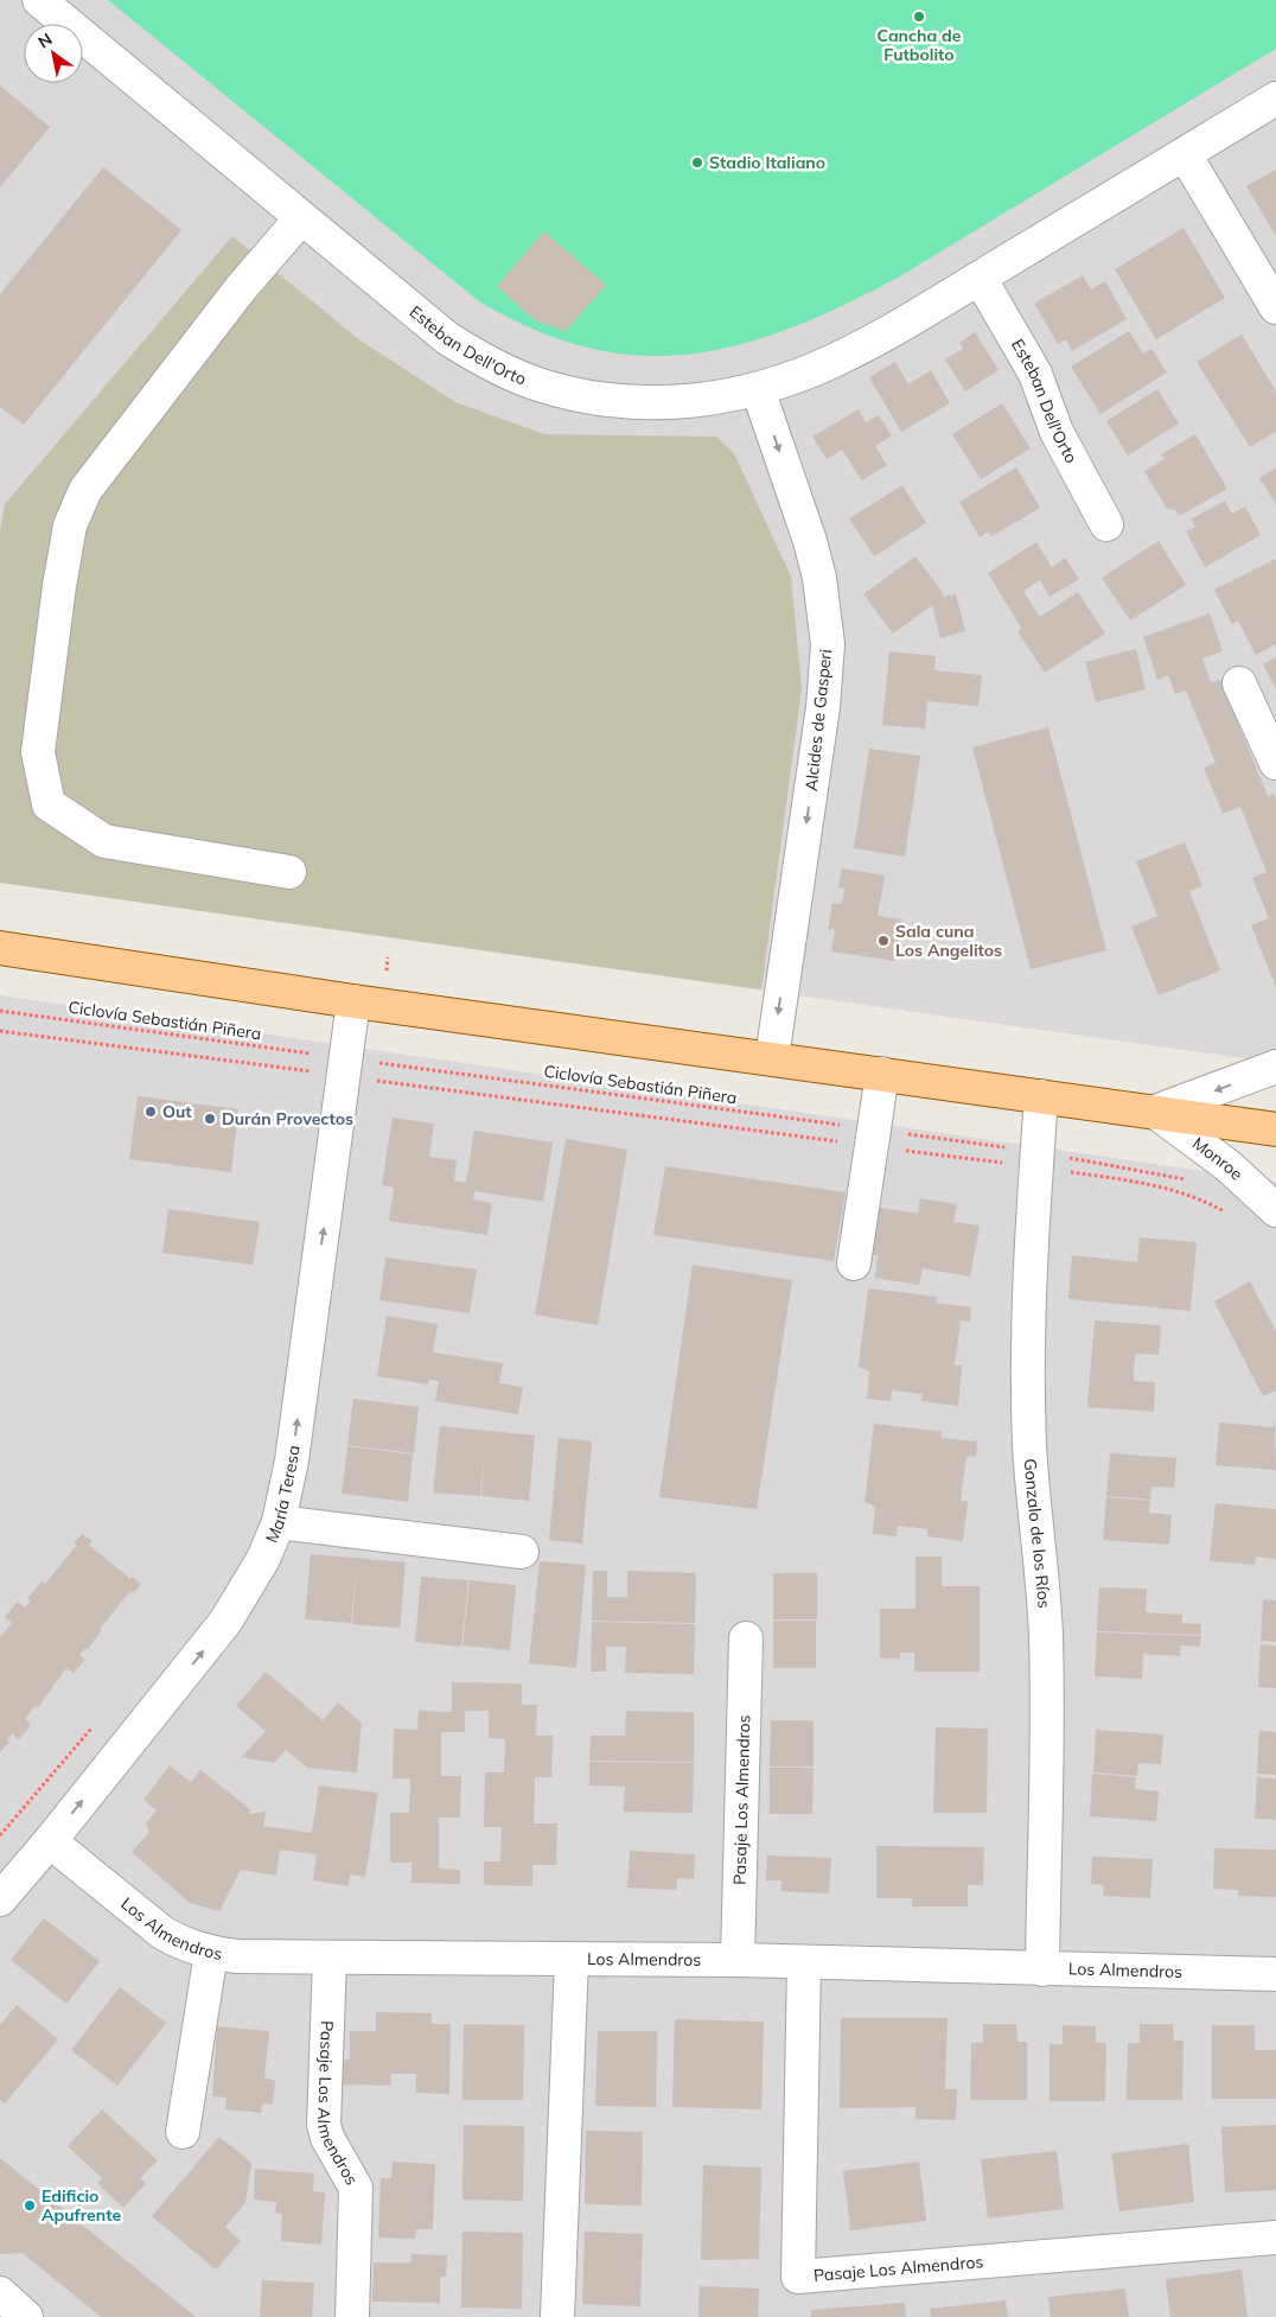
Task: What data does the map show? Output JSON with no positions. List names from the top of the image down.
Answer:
{
  "streets": {
    "street": [
      "Esteban Dell'Orto",
      "Alcides de Gasperi",
      "Monroe",
      "María Teresa",
      "Gonzalo de los Ríos",
      "Pasaje Los Almendros",
      "Los Almendros"
    ],
    "path": ["Ciclovía Sebastián Piñera"]
  },
  "crossings": [
    ["Esteban Dell'Orto", "Alcides de Gasperi"],
    ["Ciclovía Sebastián Piñera", "María Teresa"],
    ["Ciclovía Sebastián Piñera", "Gonzalo de los Ríos"],
    ["María Teresa", "Los Almendros"],
    ["Gonzalo de los Ríos", "Los Almendros"],
    ["Pasaje Los Almendros", "Los Almendros"]
  ],
  "one_way": ["Alcides de Gasperi", "María Teresa"],
  "places": [
    "Cancha de Futbolito",
    "Stadio Italiano",
    "Sala cuna Los Angelitos",
    "Out",
    "Durán Provectos",
    "Edificio Apufrente"
  ],
  "north": "top left"
}
